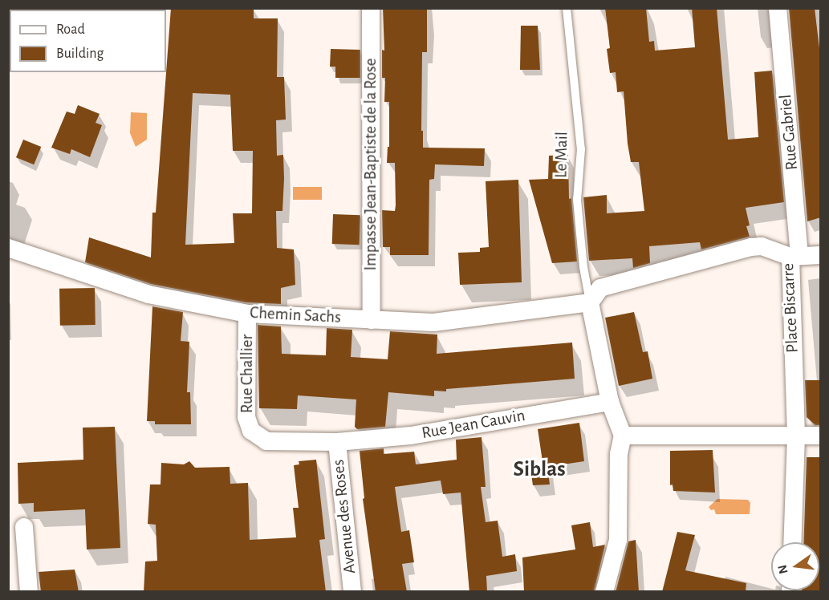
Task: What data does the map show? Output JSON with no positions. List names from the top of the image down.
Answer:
{
  "streets": {
    "street": [
      "Rue Gabriel",
      "Impasse Jean-Baptiste de la Rose",
      "Place Biscarre",
      "Chemin Sachs",
      "Rue Challier",
      "Rue Jean Cauvin",
      "Avenue des Roses"
    ],
    "lane": ["Le Mail"]
  },
  "crossings": [
    ["Rue Gabriel", "Place Biscarre"],
    ["Le Mail", "Place Biscarre"],
    ["Le Mail", "Chemin Sachs"],
    ["Impasse Jean-Baptiste de la Rose", "Chemin Sachs"],
    ["Place Biscarre", "Chemin Sachs"],
    ["Chemin Sachs", "Rue Challier"],
    ["Rue Challier", "Rue Jean Cauvin"],
    ["Rue Challier", "Avenue des Roses"],
    ["Rue Jean Cauvin", "Avenue des Roses"]
  ],
  "districts": ["Siblas"],
  "legend": ["Road", "Building"],
  "north": "left"
}
